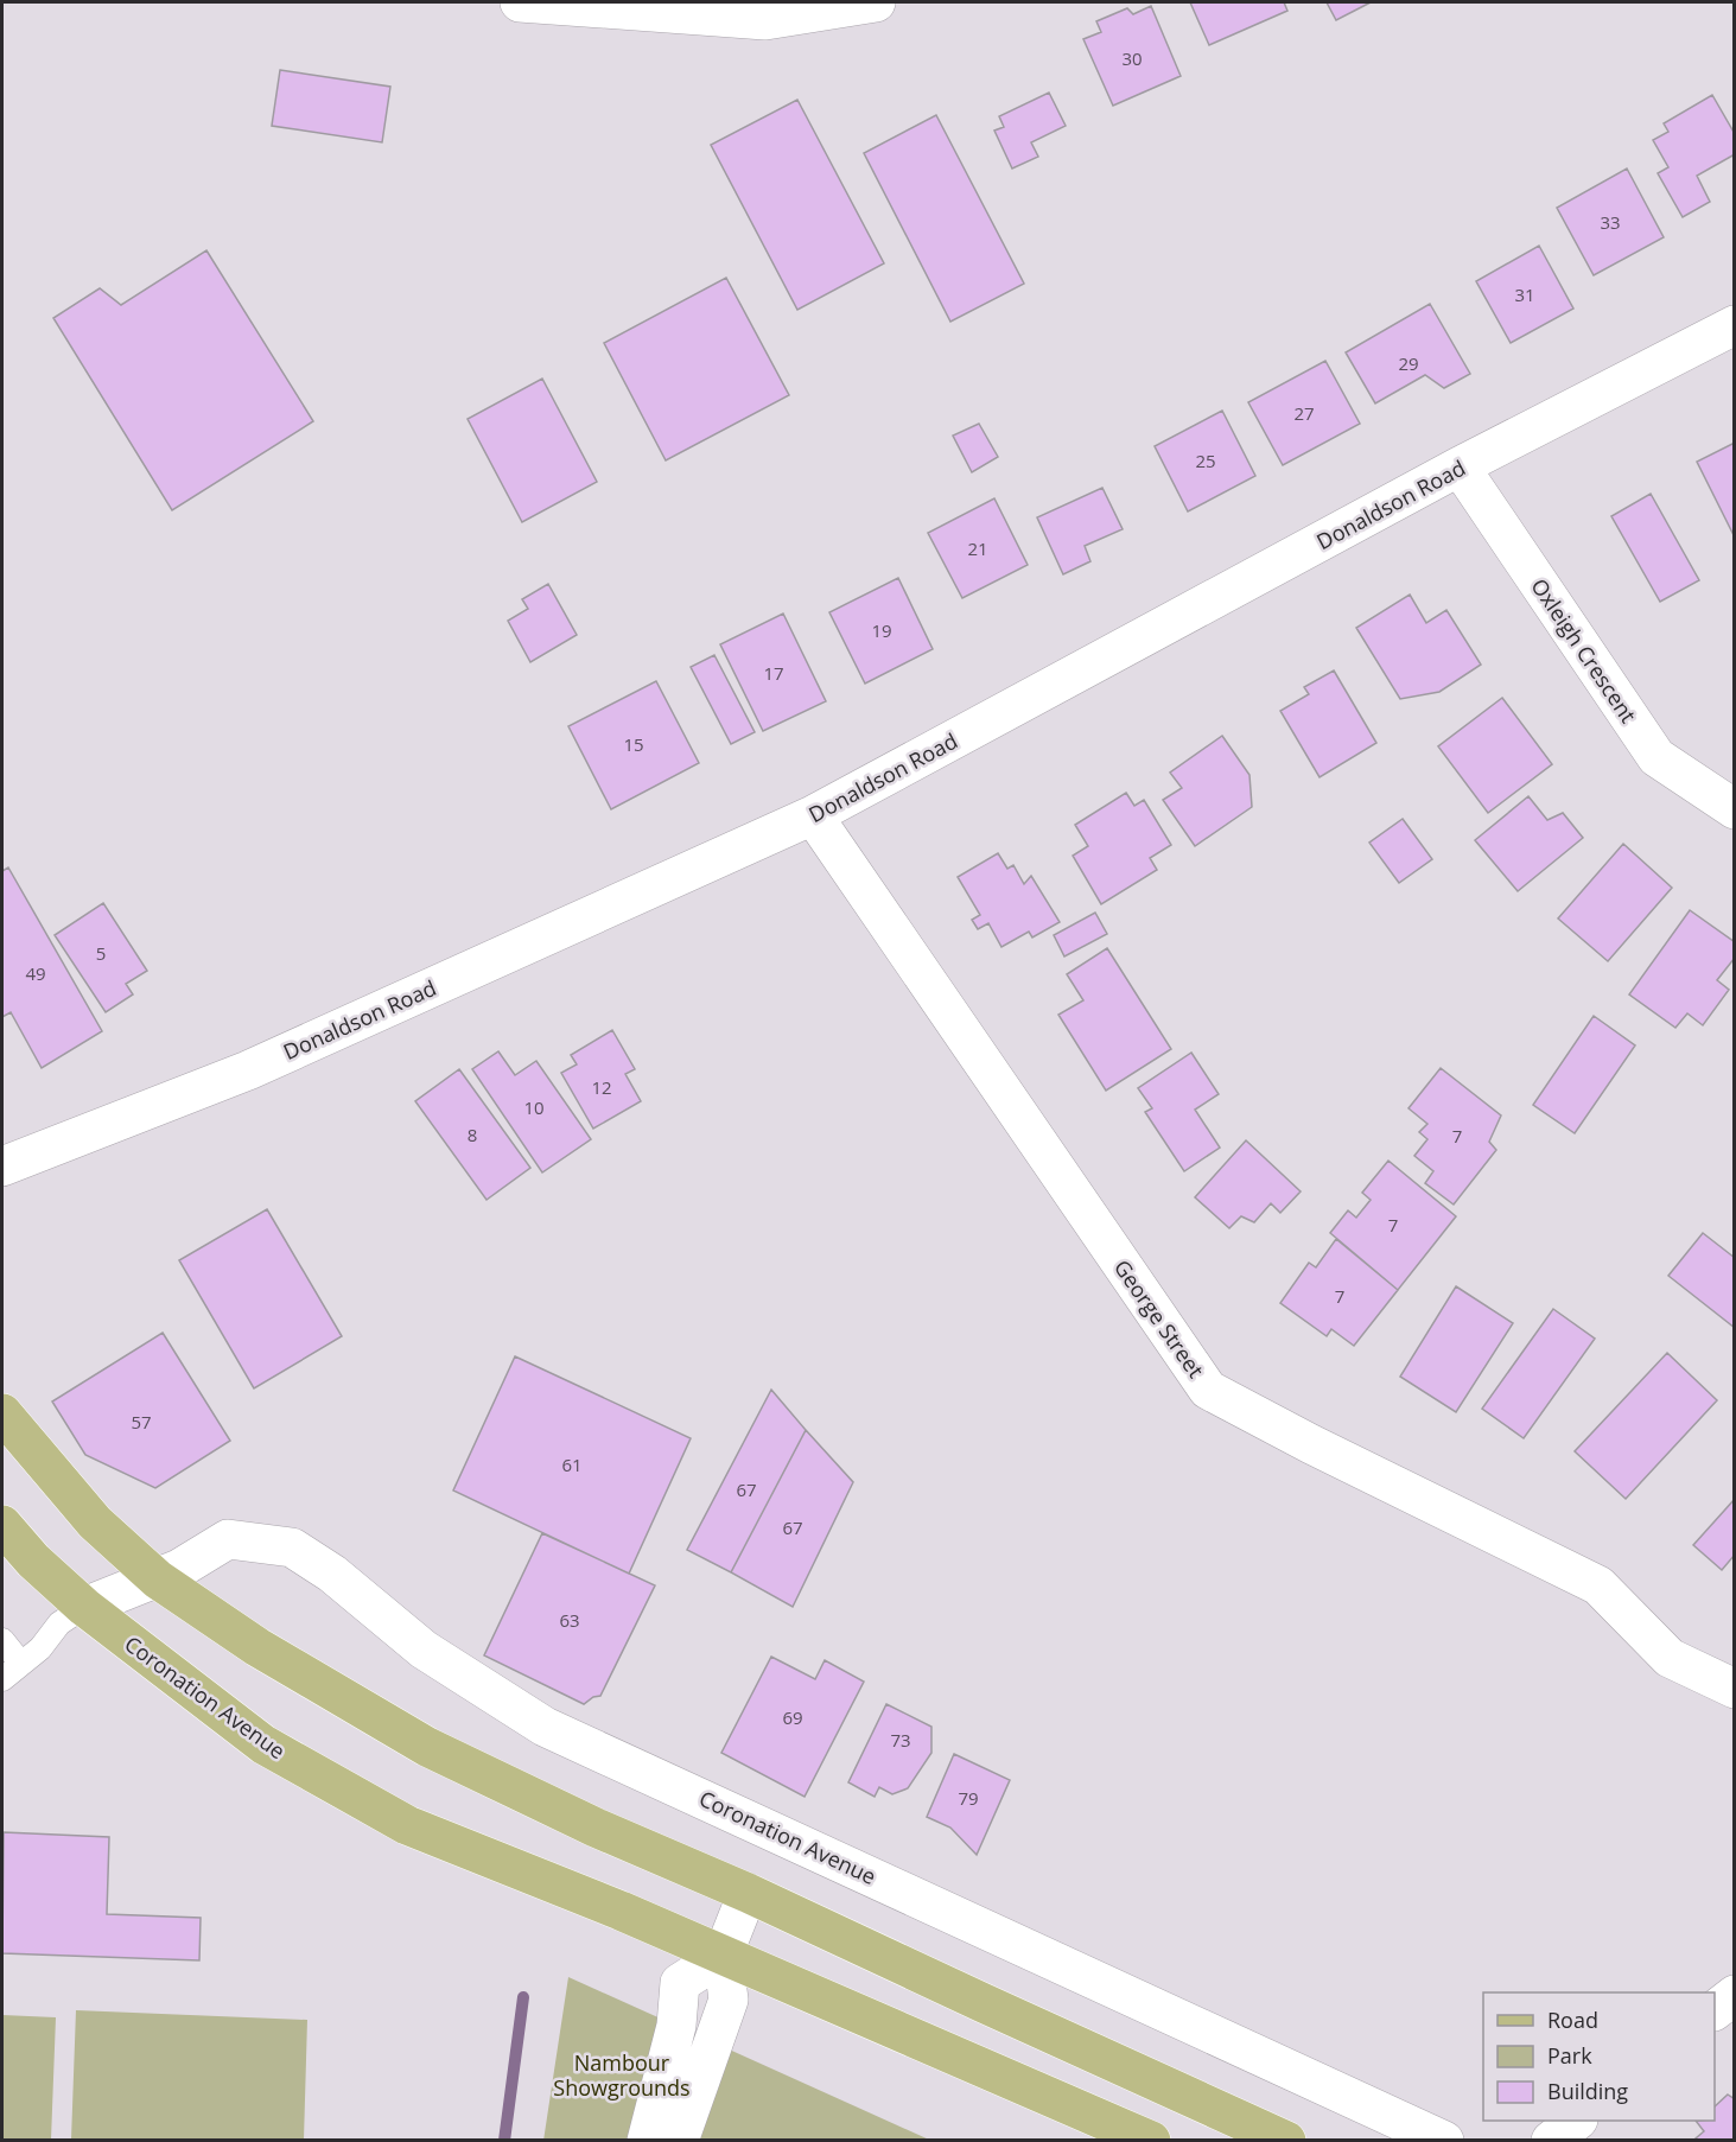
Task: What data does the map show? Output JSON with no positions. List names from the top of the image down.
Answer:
{
  "streets": {
    "main road": ["Coronation Avenue"],
    "street": ["Donaldson Road", "Oxleigh Crescent", "George Street"]
  },
  "crossings": [
    ["Donaldson Road", "Oxleigh Crescent"],
    ["Donaldson Road", "George Street"]
  ],
  "parks": ["Nambour Showgrounds"],
  "house_numbers": [
    "30",
    "33",
    "31",
    "29",
    "27",
    "25",
    "21",
    "19",
    "17",
    "15",
    "5",
    "49",
    "12",
    "10",
    "8",
    "7",
    "7",
    "7",
    "57",
    "61",
    "67",
    "67",
    "63",
    "69",
    "73",
    "79"
  ],
  "legend": ["Road", "Park", "Building"]
}
